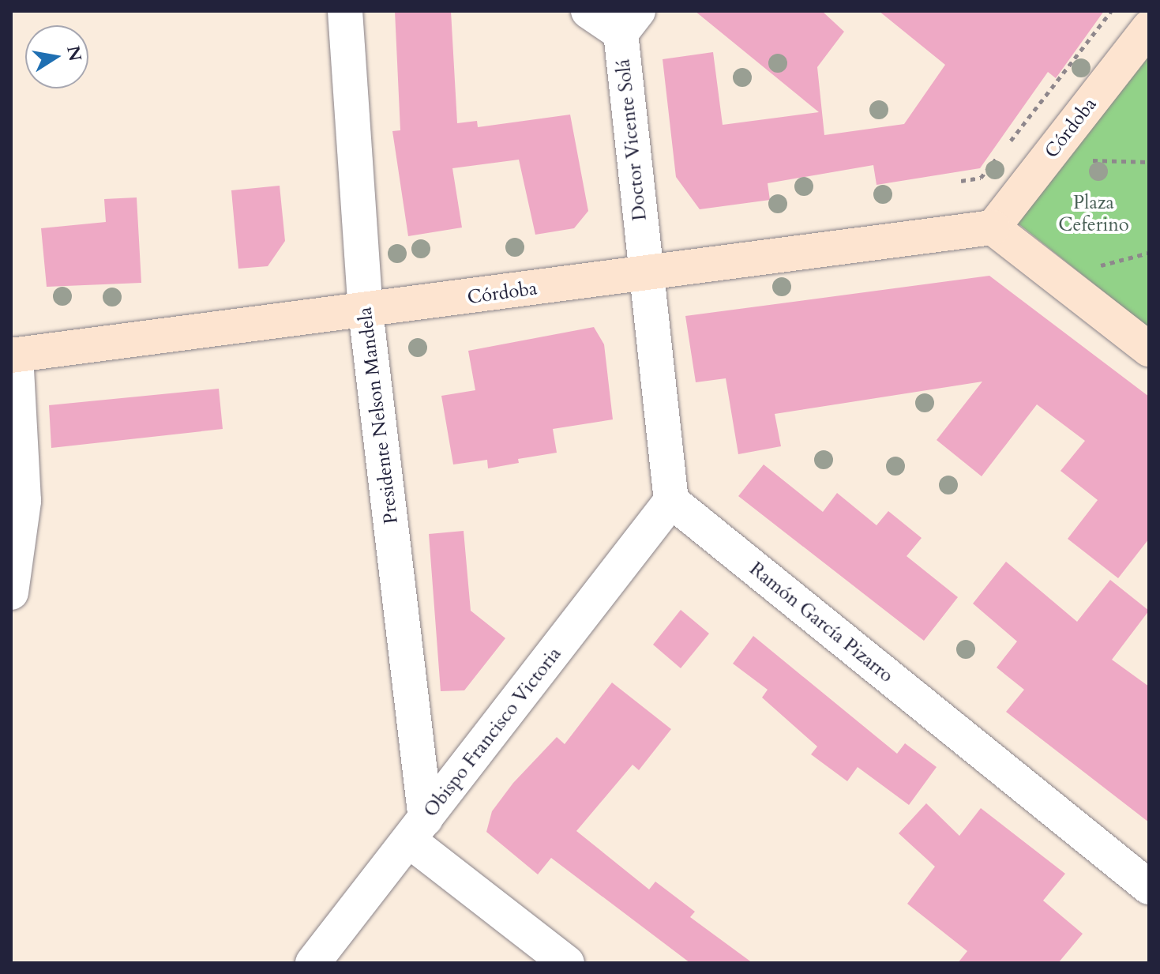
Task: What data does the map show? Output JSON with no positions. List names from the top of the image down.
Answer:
{
  "streets": {
    "main road": ["Córdoba"],
    "street": [
      "Doctor Vicente Solá",
      "Presidente Nelson Mandela",
      "Ramón García Pizarro",
      "Obispo Francisco Victoria"
    ]
  },
  "crossings": [
    ["Córdoba", "Doctor Vicente Solá"],
    ["Córdoba", "Presidente Nelson Mandela"],
    ["Presidente Nelson Mandela", "Obispo Francisco Victoria"],
    ["Ramón García Pizarro", "Obispo Francisco Victoria"]
  ],
  "parks": ["Plaza Ceferino"],
  "north": "right"
}
